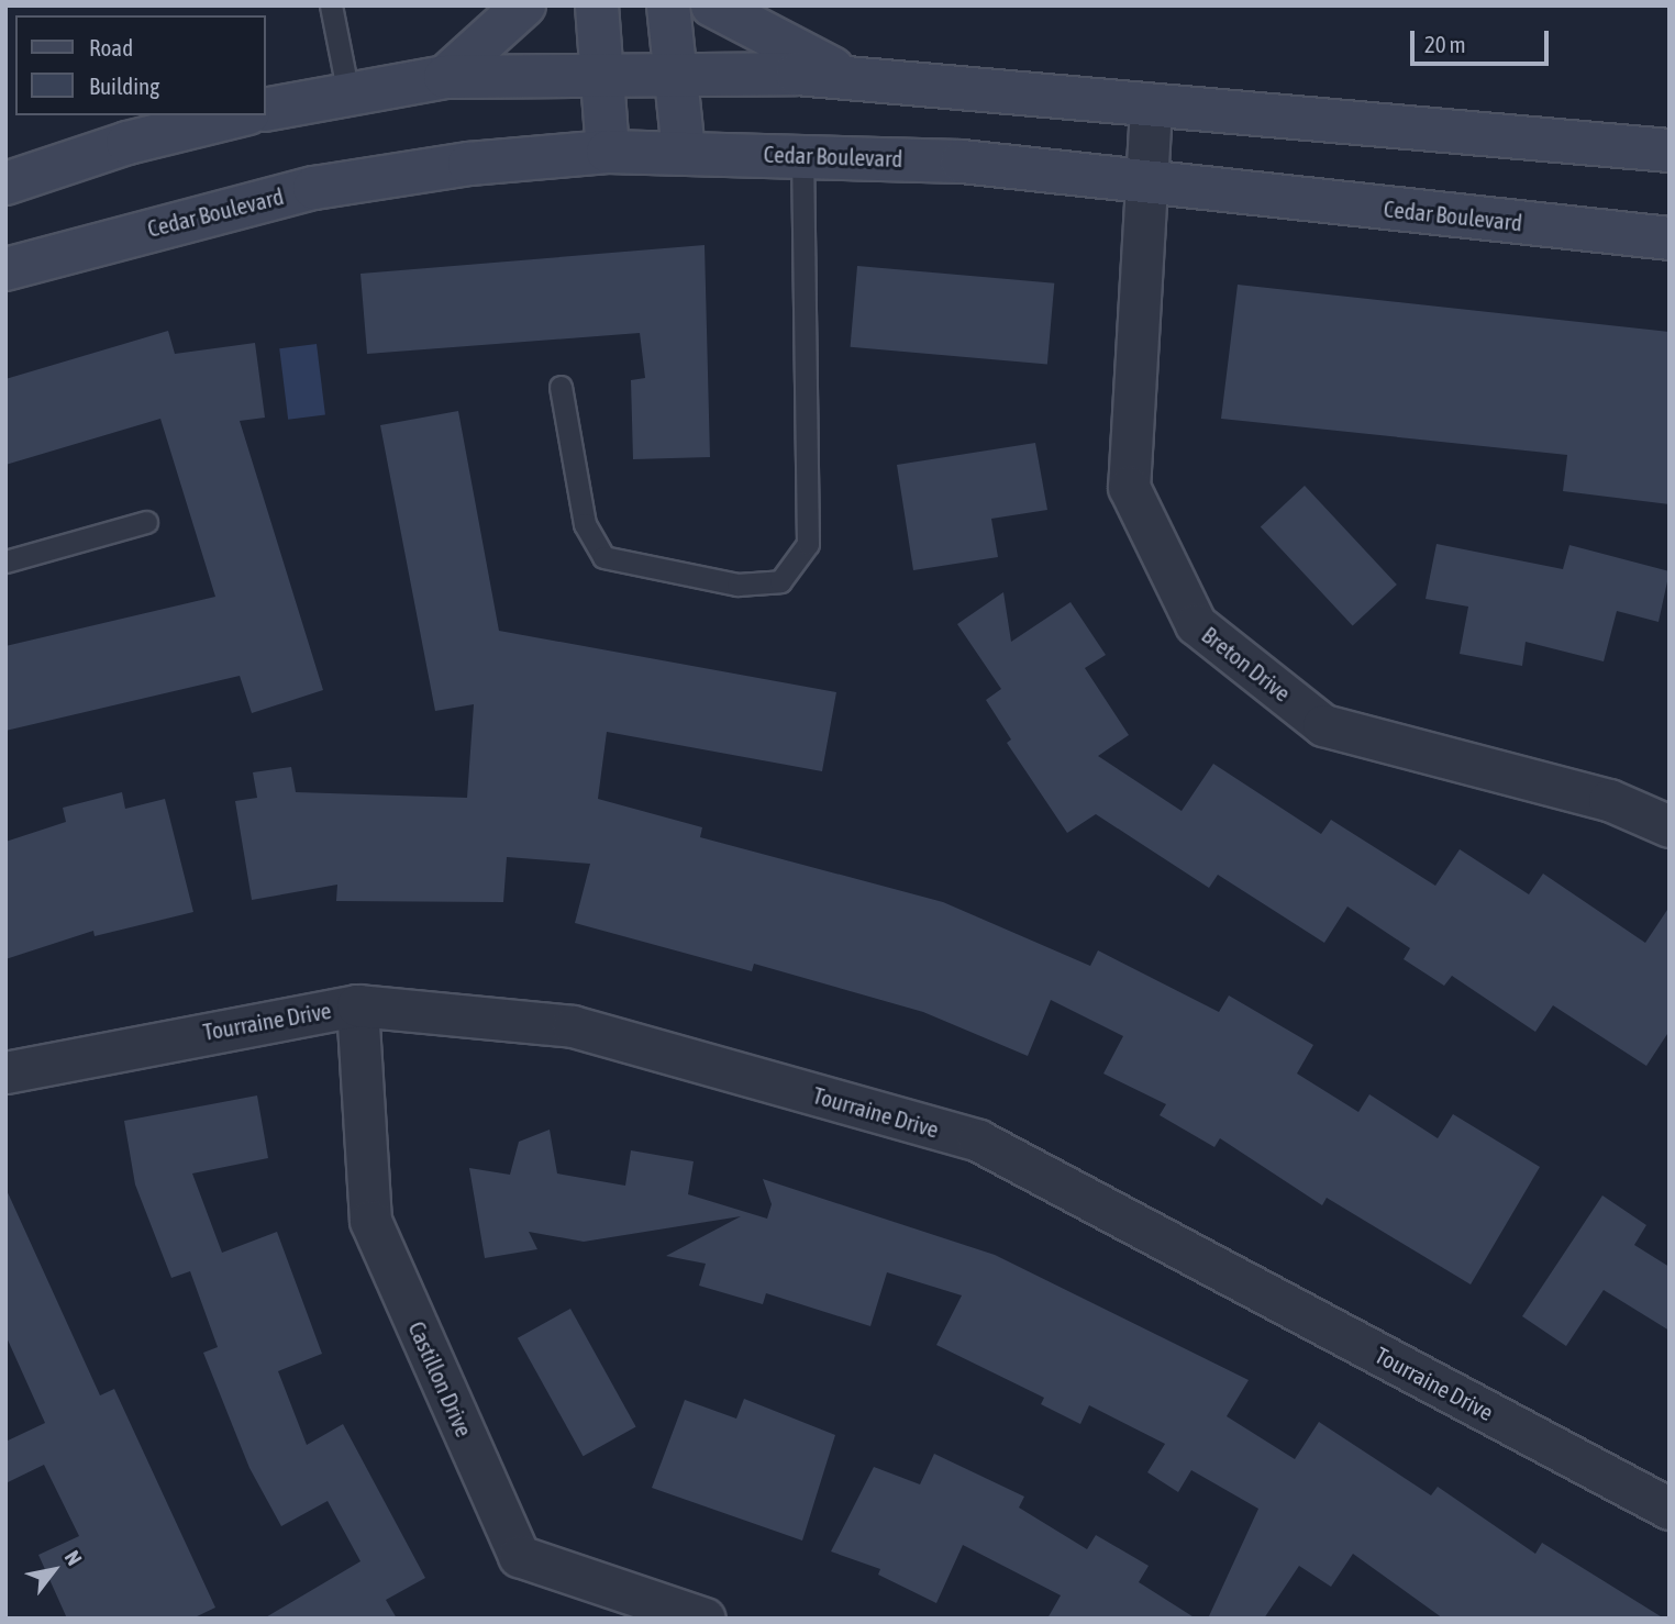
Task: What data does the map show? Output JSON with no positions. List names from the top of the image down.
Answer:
{
  "streets": {
    "street": [
      "Cedar Boulevard",
      "Breton Drive",
      "Tourraine Drive",
      "Castillon Drive"
    ]
  },
  "crossings": [
    ["Cedar Boulevard", "Breton Drive"],
    ["Tourraine Drive", "Castillon Drive"]
  ],
  "legend": ["Road", "Building"],
  "scale_bar": "20 m",
  "north": "top right"
}
